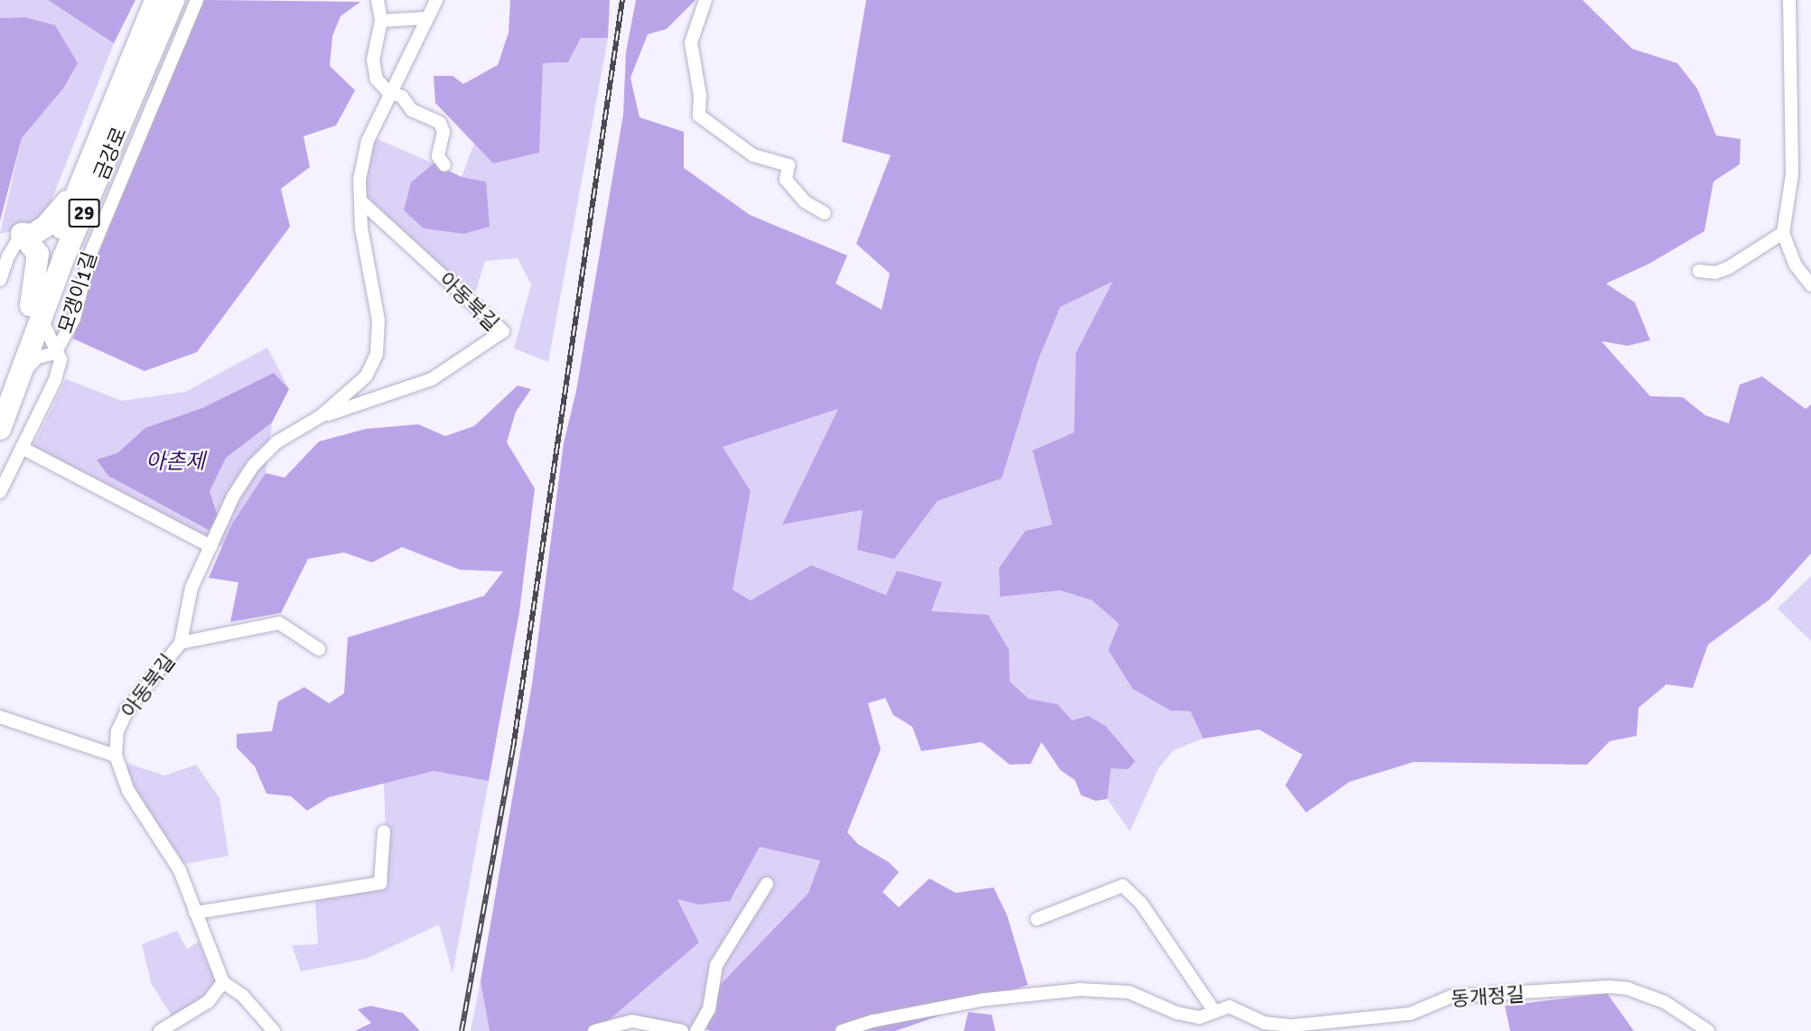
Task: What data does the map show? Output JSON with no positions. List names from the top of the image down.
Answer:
{
  "streets": {
    "highway": ["금강로", "29"],
    "street": ["모갱이1길", "아동북길", "동개정길"]
  },
  "water": ["아촌제"]
}
